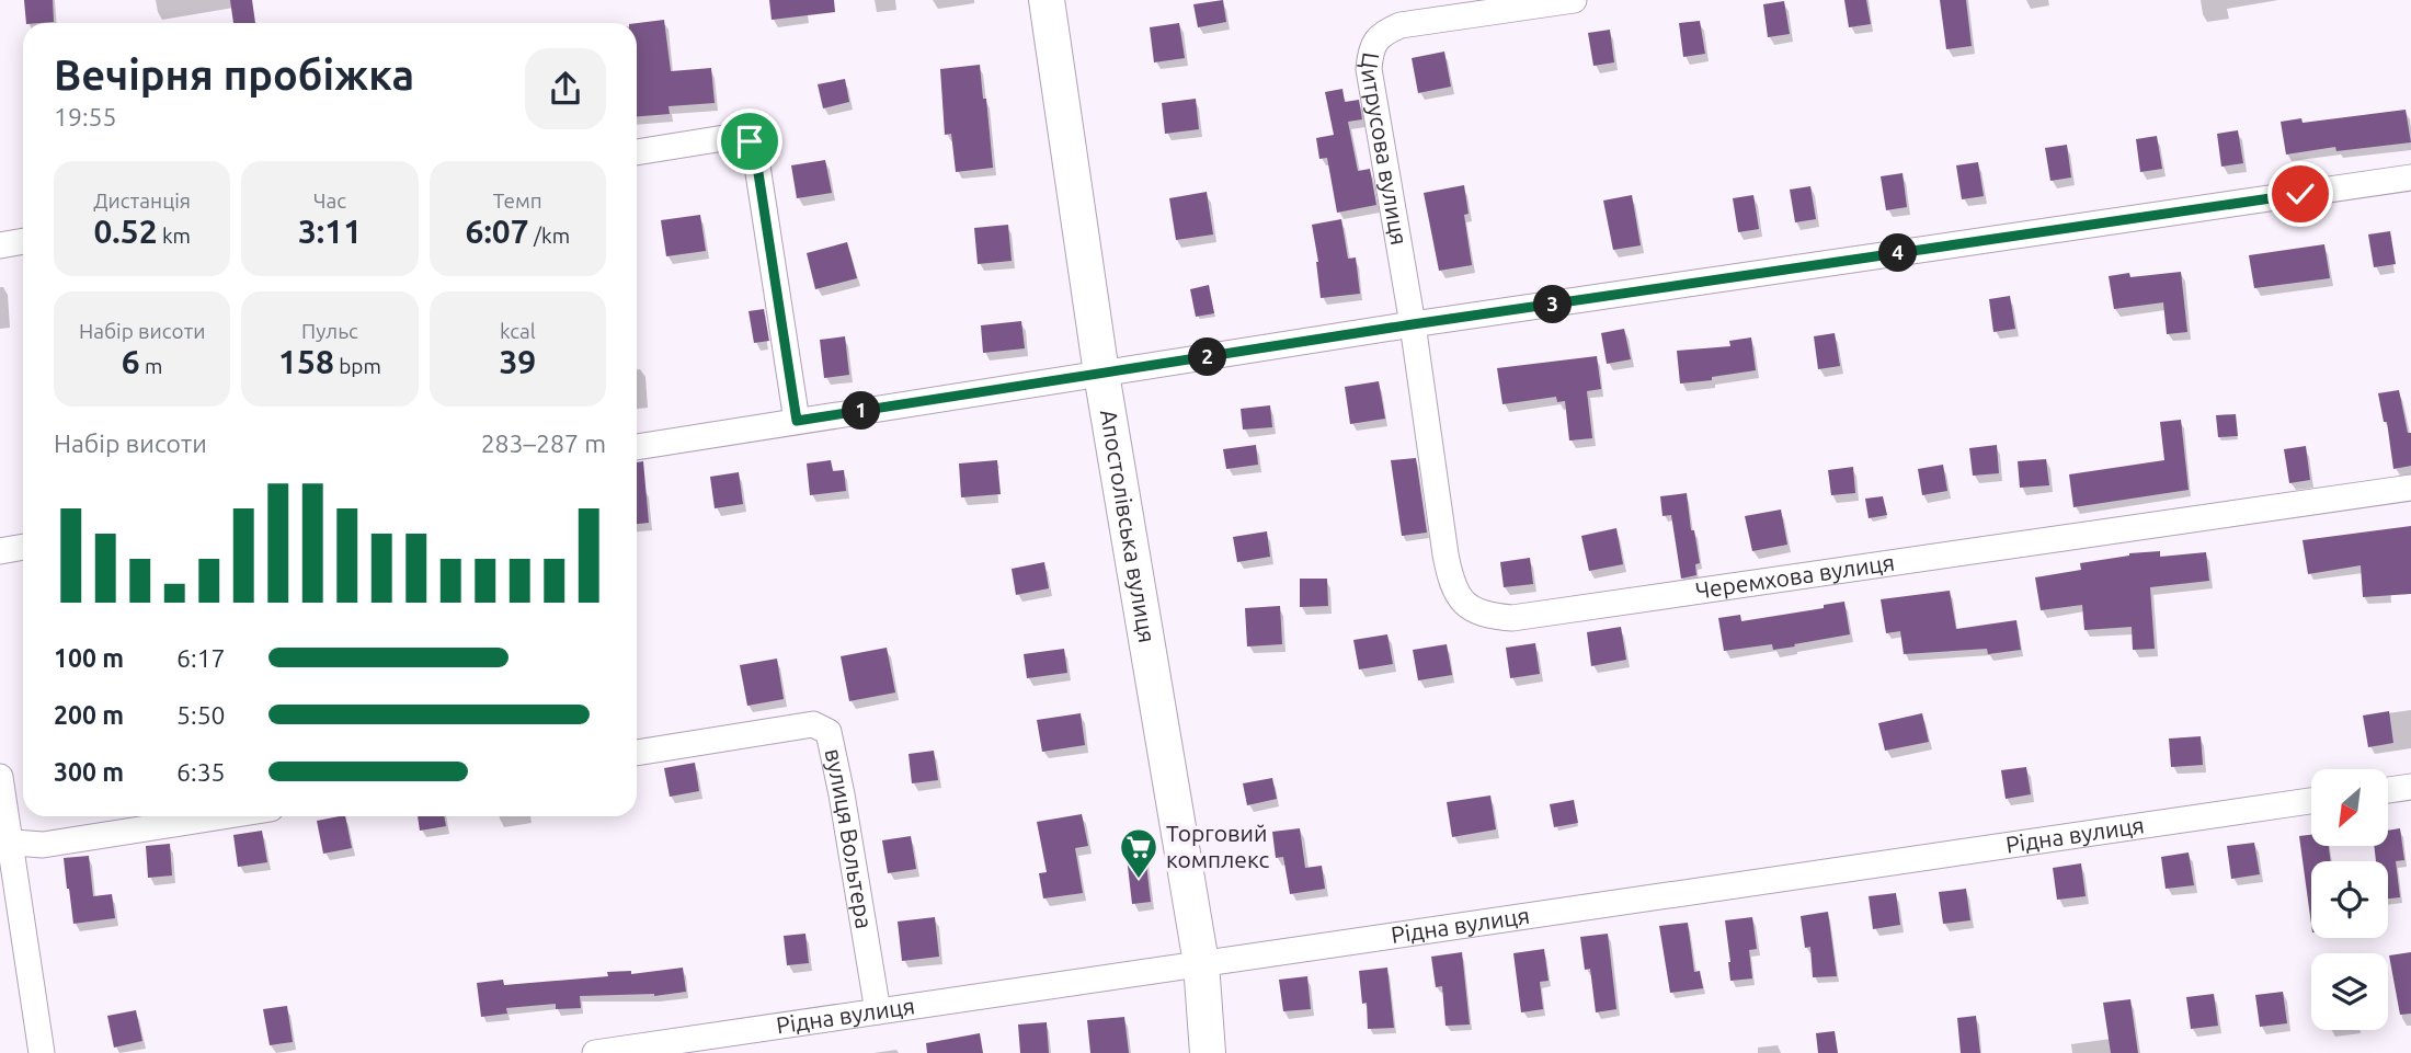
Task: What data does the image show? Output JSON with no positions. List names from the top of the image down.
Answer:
{
  "streets": {
    "street": [
      "Цитрусова вулиця",
      "Апостолівська вулиця",
      "Черемхова вулиця",
      "Рідна вулиця",
      "вулиця Вольтера"
    ]
  },
  "crossings": [
    ["Цитрусова вулиця", "Черемхова вулиця"],
    ["Апостолівська вулиця", "Рідна вулиця"],
    ["Рідна вулиця", "вулиця Вольтера"]
  ],
  "places": {
    "supermarket": ["Торговий комплекс"]
  },
  "north": "bottom left",
  "page": {
    "heading": ["Вечірня пробіжка", "19:55"],
    "stats": [
      ["Дистанція", "0.52 km"],
      ["Час", "3:11"],
      ["Темп", "6:07 /km"],
      ["Набір висоти", "6 m"],
      ["Пульс", "158 bpm"],
      ["kcal", "39"]
    ],
    "pins": [
      "4",
      "3",
      "2",
      "1"
    ],
    "chart": ["Набір висоти", "283–287 m"],
    "list": [
      {
        "name": "100 m",
        "note": "6:17"
      },
      {
        "name": "200 m",
        "note": "5:50"
      },
      {
        "name": "300 m",
        "note": "6:35"
      }
    ]
  }
}
